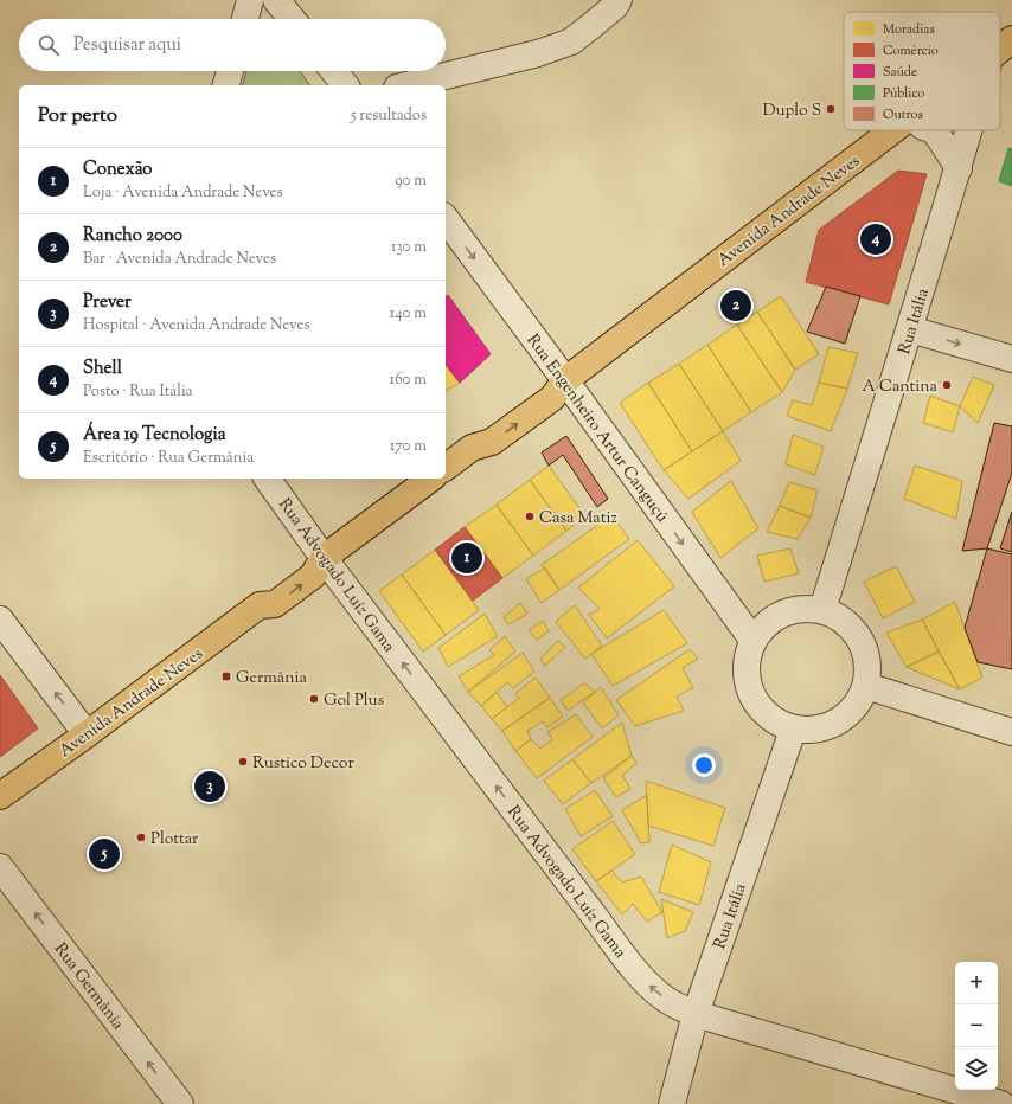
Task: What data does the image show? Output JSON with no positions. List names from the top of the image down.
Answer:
{
  "streets": {
    "main road": ["Avenida Andrade Neves"],
    "street": [
      "Rua Itália",
      "Rua Engenheiro Artur Canguçú",
      "Rua Advogado Luíz Gama",
      "Rua Germânia"
    ]
  },
  "crossings": [
    ["Avenida Andrade Neves", "Rua Engenheiro Artur Canguçú"],
    ["Avenida Andrade Neves", "Rua Advogado Luíz Gama"],
    ["Rua Itália", "Rua Engenheiro Artur Canguçú"],
    ["Rua Itália", "Rua Advogado Luíz Gama"]
  ],
  "one_way": ["Rua Engenheiro Artur Canguçú", "Rua Advogado Luíz Gama", "Rua Germânia"],
  "places": {
    "other": [
      "Duplo S",
      "A Cantina",
      "Casa Matiz",
      "Gol Plus",
      "Rustico Decor",
      "Plottar"
    ],
    "transit": ["Germânia"]
  },
  "legend": [
    "Moradias",
    "Comércio",
    "Saúde",
    "Público",
    "Outros"
  ],
  "page": {
    "search": "Pesquisar aqui",
    "heading": ["Por perto", "5 resultados"],
    "list": [
      {
        "mark": "1",
        "name": "Conexão",
        "note": "Loja · Avenida Andrade Neves",
        "value": "90 m"
      },
      {
        "mark": "2",
        "name": "Rancho 2000",
        "note": "Bar · Avenida Andrade Neves",
        "value": "130 m"
      },
      {
        "mark": "3",
        "name": "Prever",
        "note": "Hospital · Avenida Andrade Neves",
        "value": "140 m"
      },
      {
        "mark": "4",
        "name": "Shell",
        "note": "Posto · Rua Itália",
        "value": "160 m"
      },
      {
        "mark": "5",
        "name": "Área 19 Tecnologia",
        "note": "Escritório · Rua Germânia",
        "value": "170 m"
      }
    ],
    "pins": [
      "4",
      "2",
      "1",
      "3",
      "5"
    ],
    "map_buttons": ["+", "−"]
  }
}
